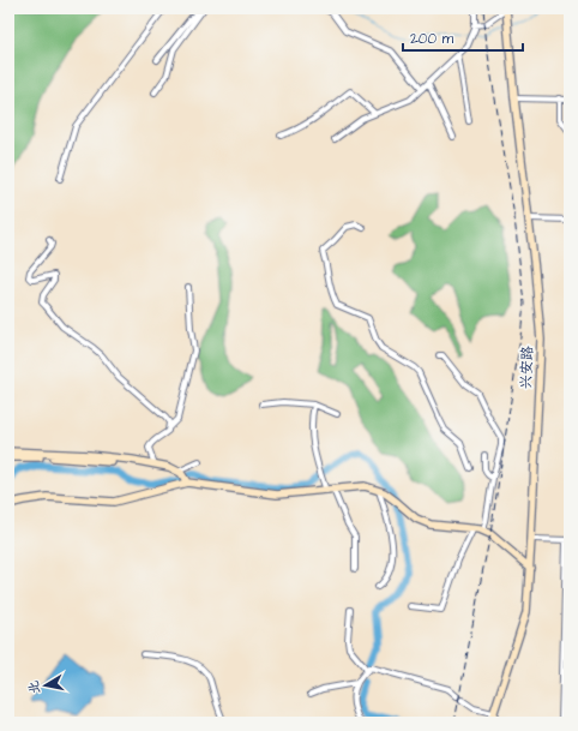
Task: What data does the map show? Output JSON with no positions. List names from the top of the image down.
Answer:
{
  "streets": {
    "street": ["兴安路"]
  },
  "scale_bar": "200 m",
  "north": "left"
}
